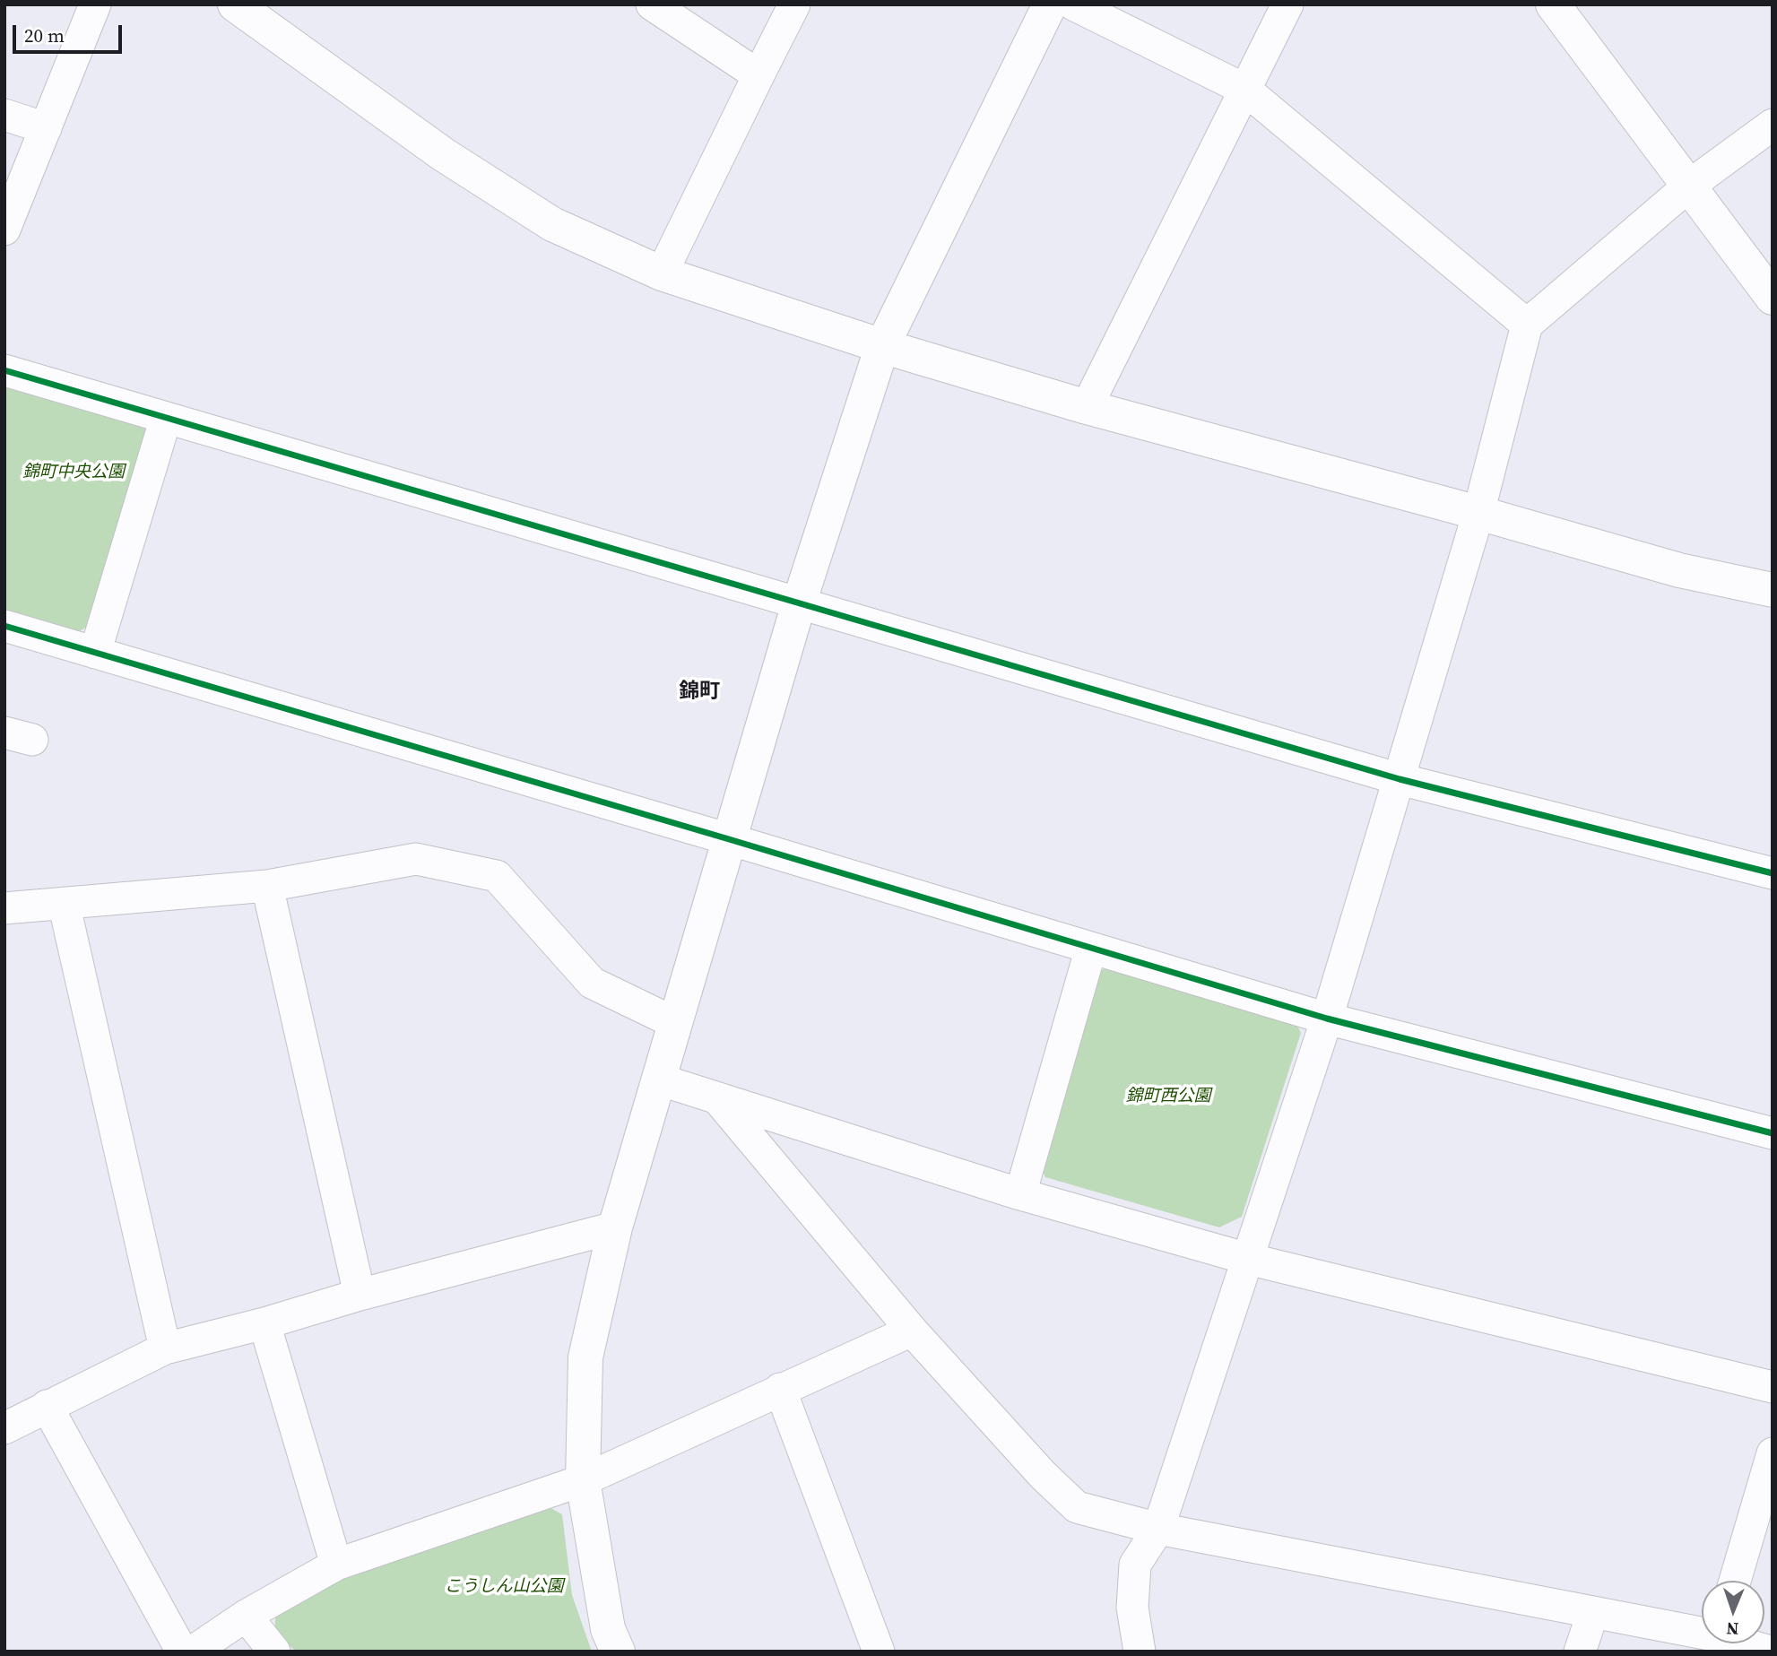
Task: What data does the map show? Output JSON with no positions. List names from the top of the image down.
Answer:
{
  "districts": ["錦町"],
  "parks": ["錦町中央公園", "錦町西公園", "こうしん山公園"],
  "scale_bar": "20 m",
  "north": "bottom"
}
